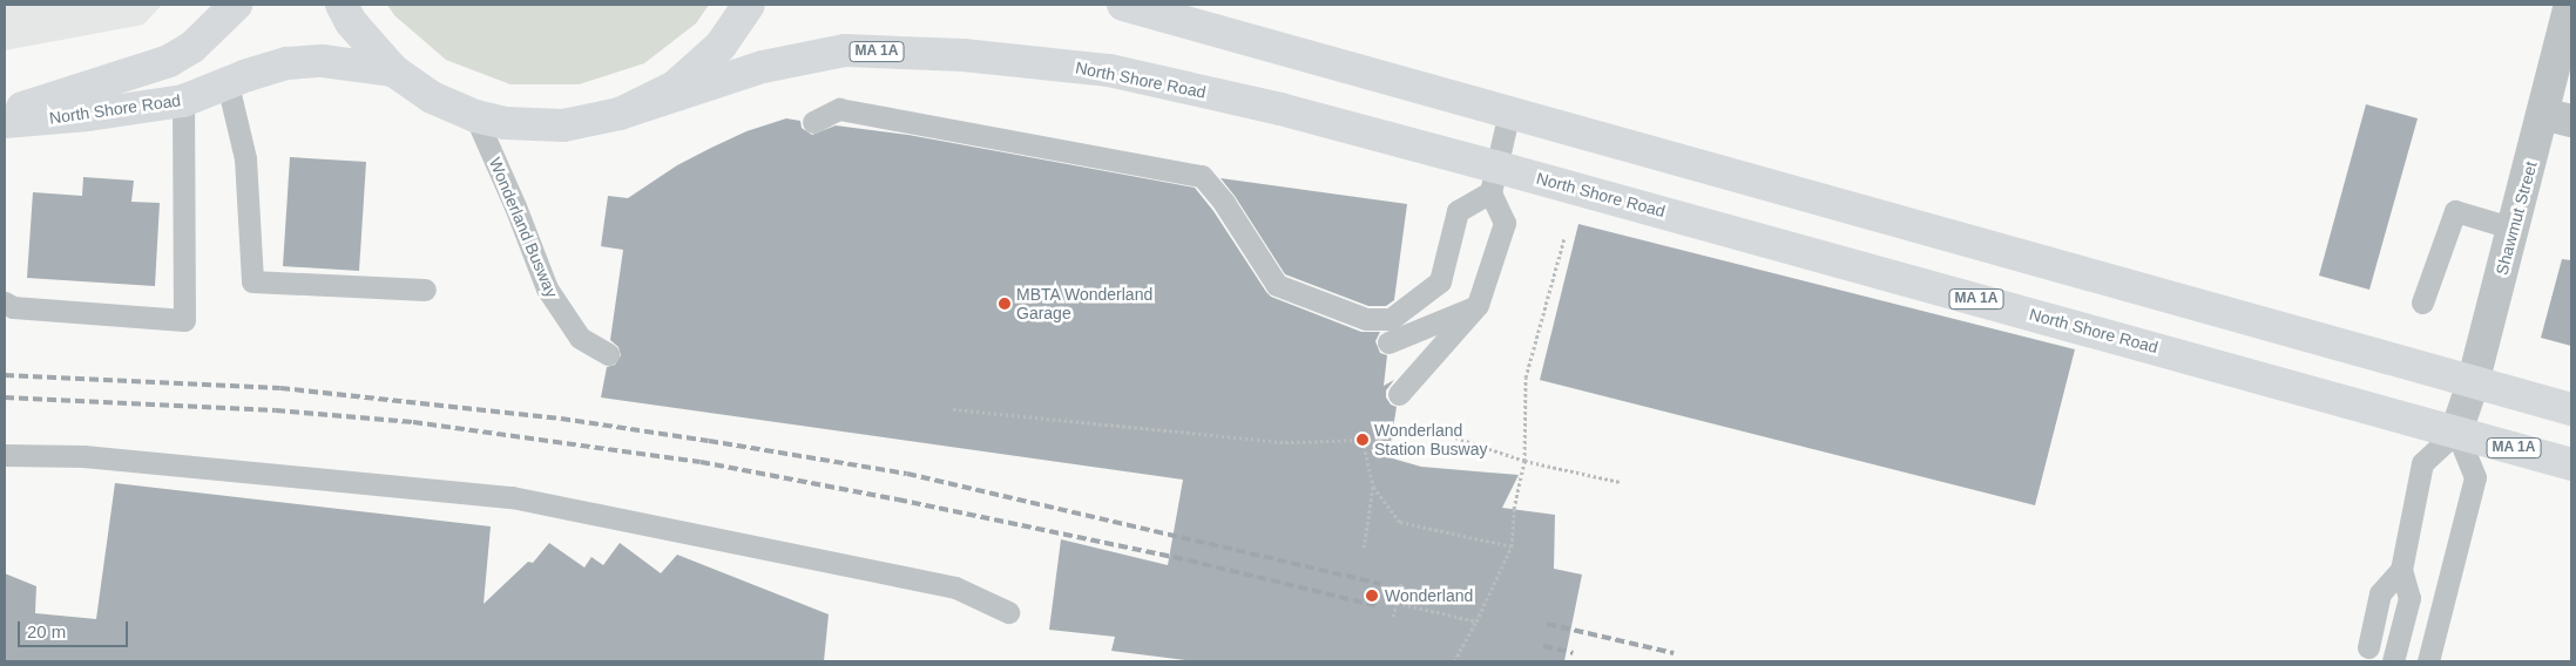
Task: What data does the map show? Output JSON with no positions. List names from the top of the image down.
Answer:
{
  "streets": {
    "main road": ["MA 1A", "North Shore Road"],
    "street": ["Shawmut Street"],
    "lane": ["Wonderland Busway"]
  },
  "crossings": [
    ["MA 1A", "North Shore Road"],
    ["MA 1A", "Wonderland Busway"],
    ["North Shore Road", "Shawmut Street"]
  ],
  "places": ["MBTA Wonderland Garage", "Wonderland Station Busway", "Wonderland"],
  "scale_bar": "20 m"
}
